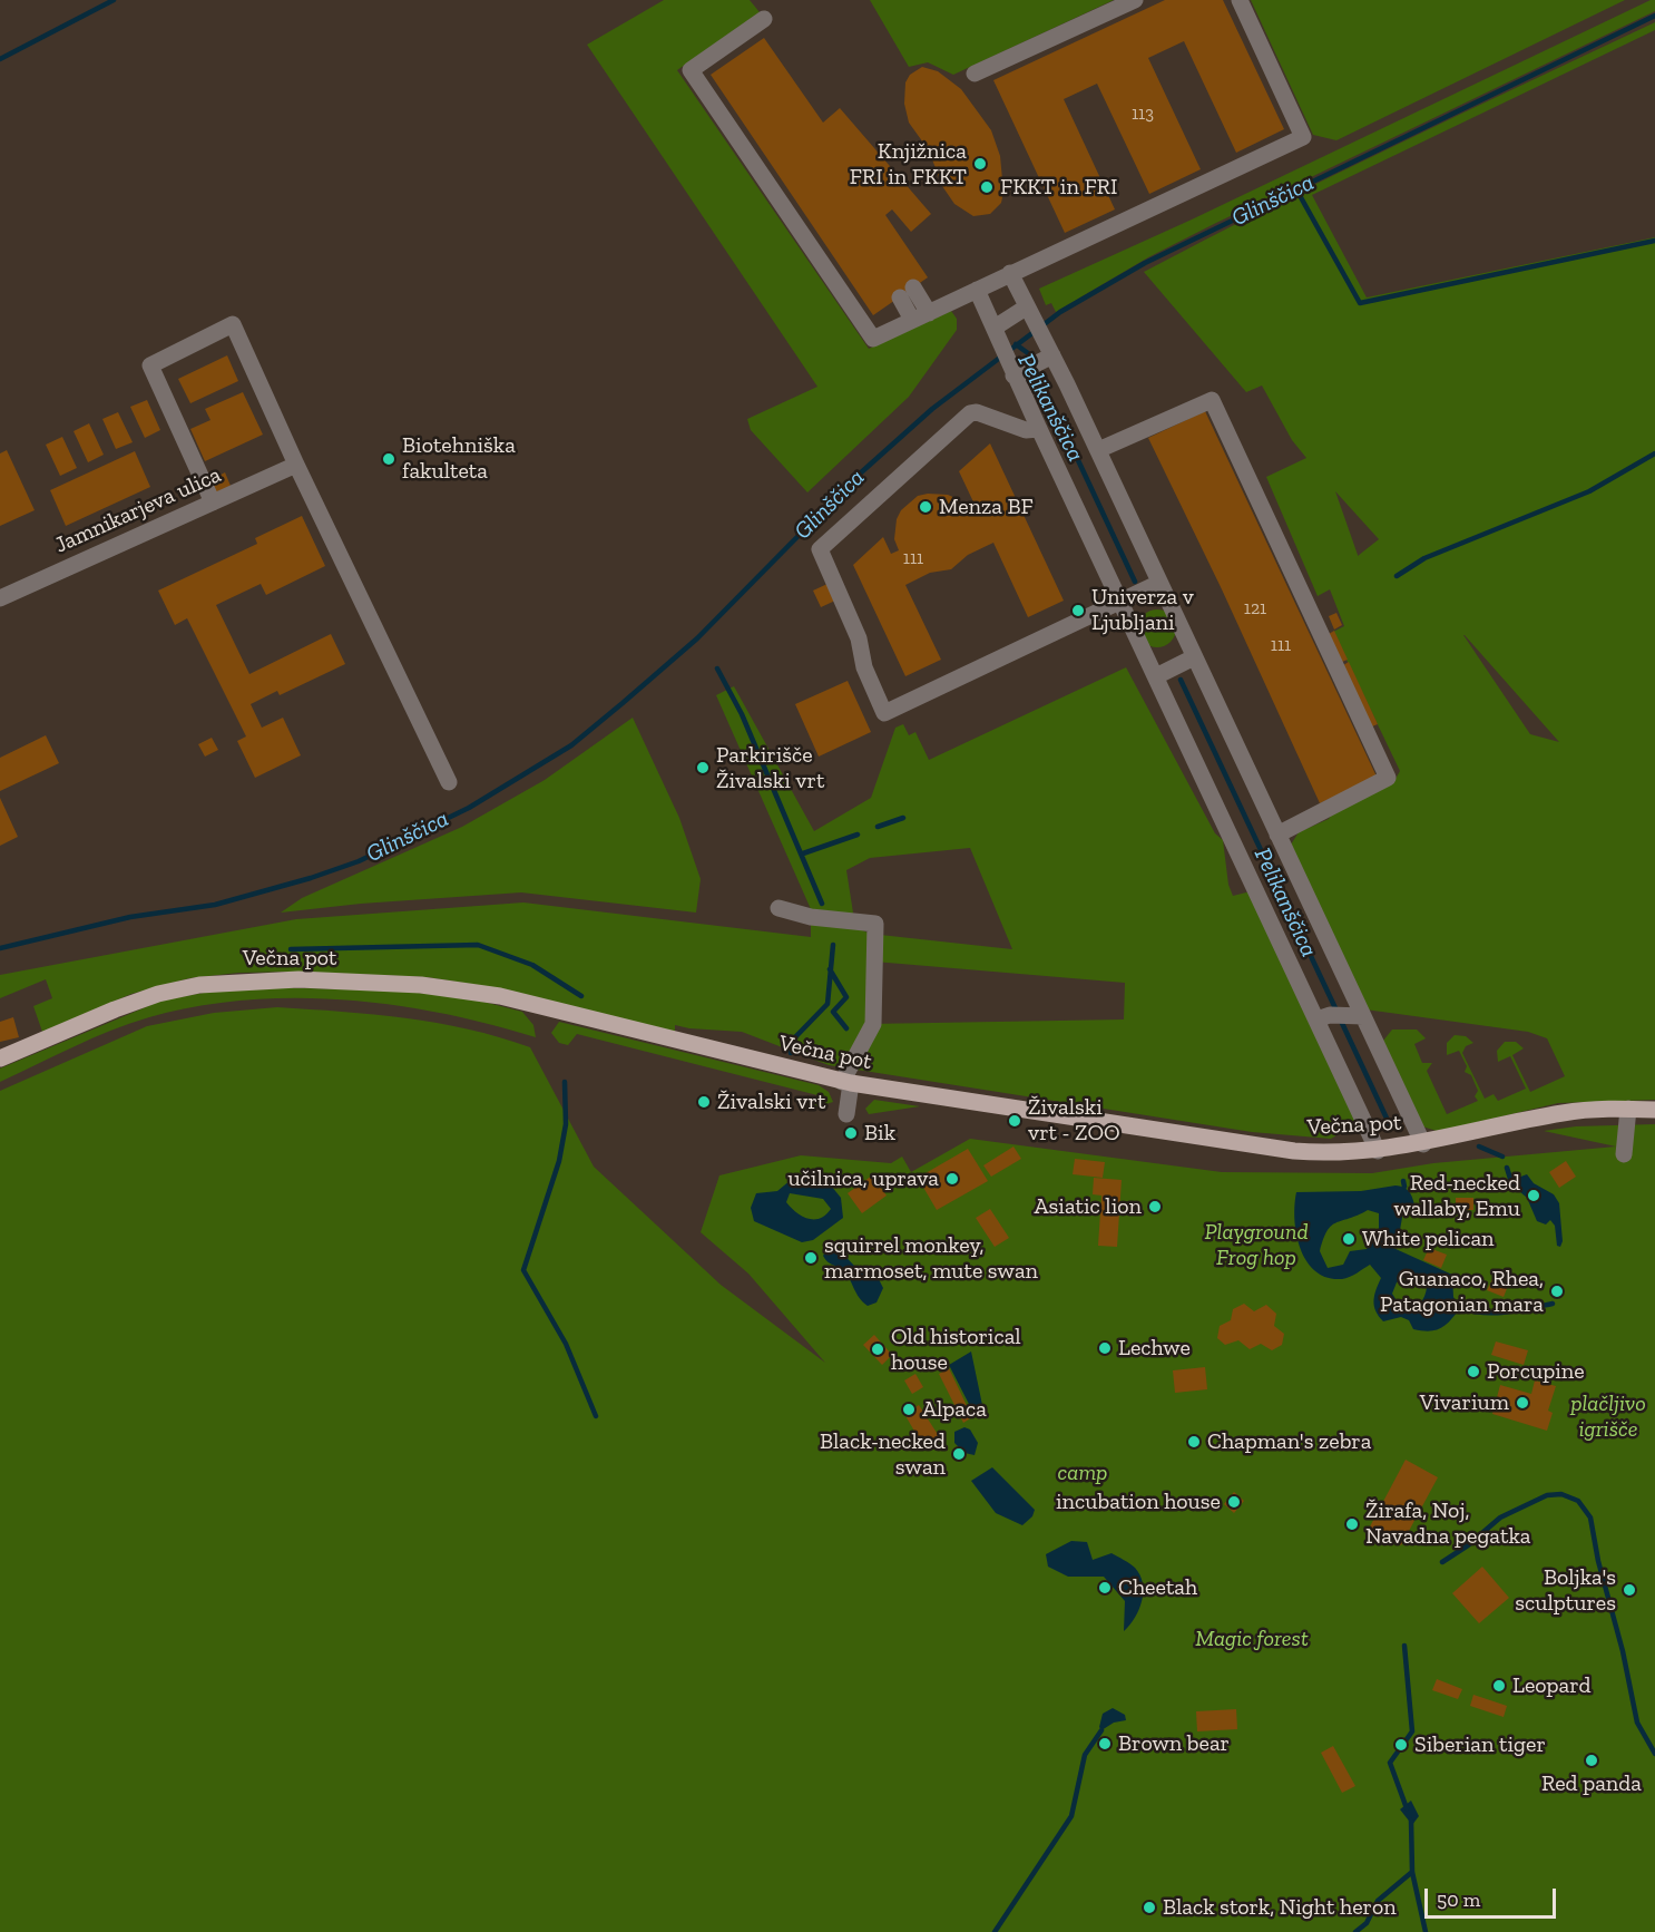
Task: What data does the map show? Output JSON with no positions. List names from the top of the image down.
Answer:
{
  "streets": {
    "main road": ["Večna pot"],
    "street": ["Jamnikarjeva ulica"]
  },
  "water": ["Glinščica", "Pelikanščica"],
  "parks": [
    "Playground Frog hop",
    "plačljivo igrišče",
    "camp",
    "Magic forest"
  ],
  "places": [
    "Knjižnica FRI in FKKT",
    "FKKT in FRI",
    "Biotehniška fakulteta",
    "Menza BF",
    "Univerza v Ljubljani",
    "Parkirišče Živalski vrt",
    "Živalski vrt",
    "Živalski vrt - ZOO",
    "Bik",
    "učilnica, uprava",
    "Red-necked wallaby, Emu",
    "Asiatic lion",
    "White pelican",
    "squirrel monkey, marmoset, mute swan",
    "Guanaco, Rhea, Patagonian mara",
    "Lechwe",
    "Old historical house",
    "Porcupine",
    "Vivarium",
    "Alpaca",
    "Chapman's zebra",
    "Black-necked swan",
    "incubation house",
    "Žirafa, Noj, Navadna pegatka",
    "Cheetah",
    "Boljka's sculptures",
    "Leopard",
    "Brown bear",
    "Siberian tiger",
    "Red panda",
    "Black stork, Night heron"
  ],
  "house_numbers": [
    "113",
    "111",
    "121",
    "111"
  ],
  "scale_bar": "50 m"
}
